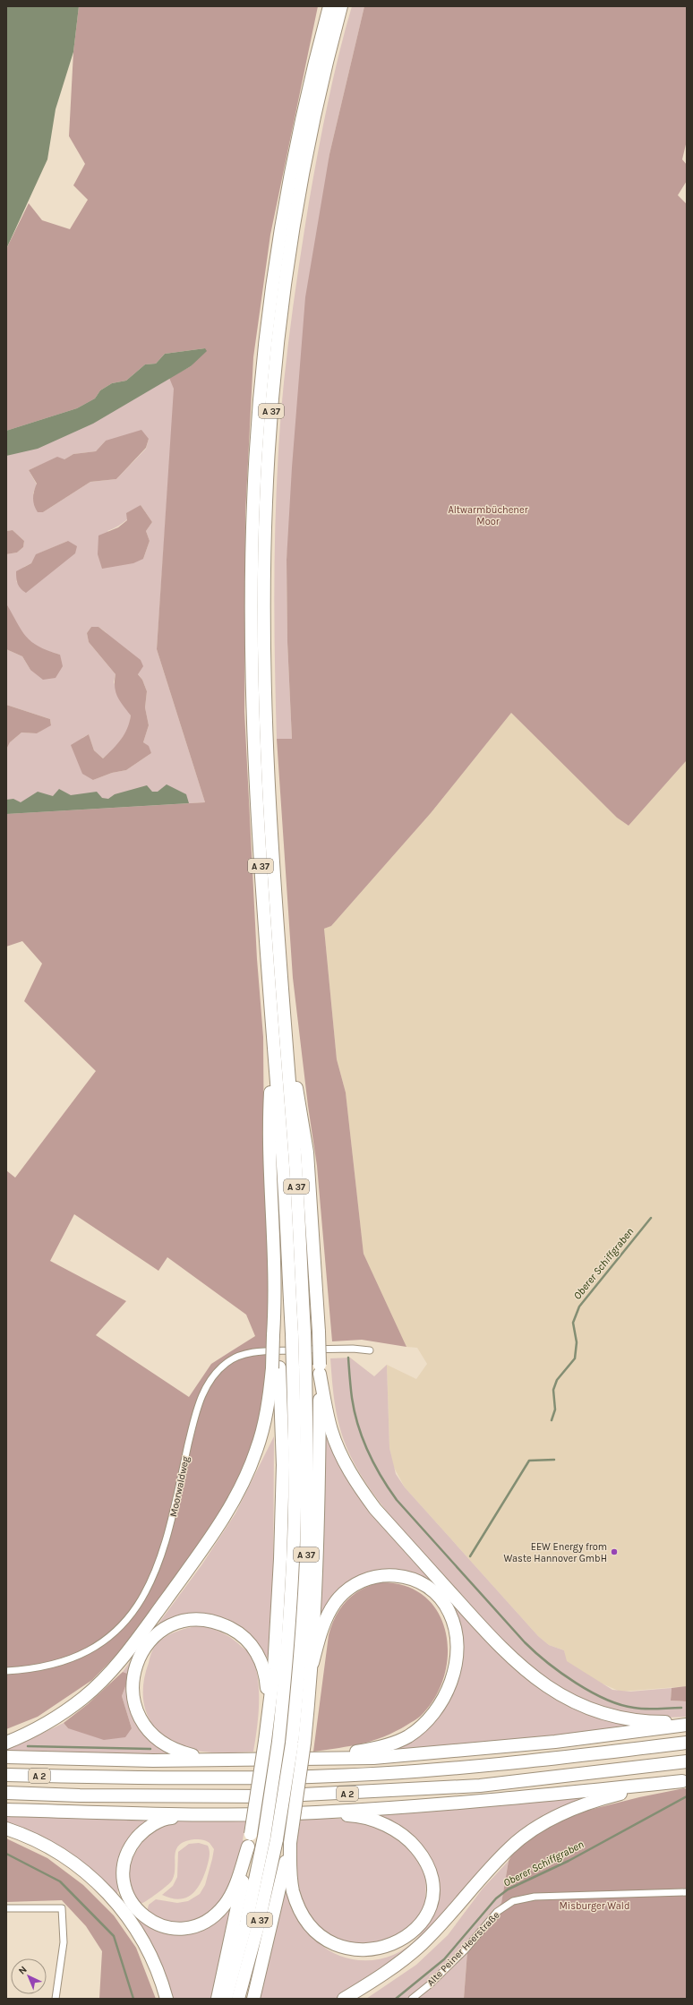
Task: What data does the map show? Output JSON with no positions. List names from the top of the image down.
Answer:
{
  "streets": {
    "highway": ["A 37", "A 2"],
    "street": ["Moorwaldweg", "Alte Peiner Heerstraße"]
  },
  "water": ["Oberer Schiffgraben"],
  "parks": ["Altwarmbüchener Moor", "Misburger Wald"],
  "places": ["EEW Energy from Waste Hannover GmbH"],
  "north": "top left"
}
